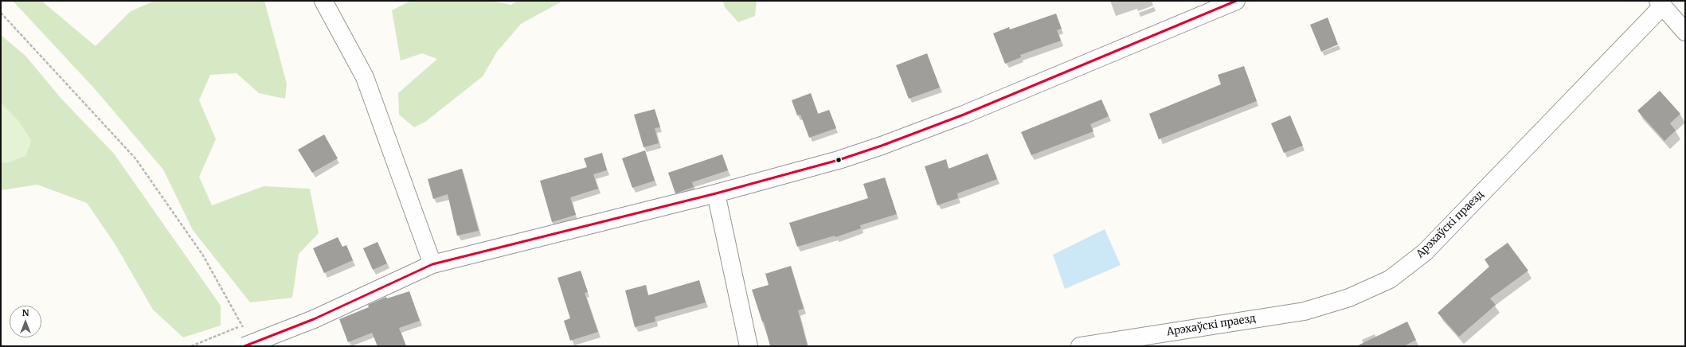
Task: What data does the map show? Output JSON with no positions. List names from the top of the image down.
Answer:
{
  "streets": {
    "street": ["Арэхаўскі праезд"]
  },
  "north": "top"
}
